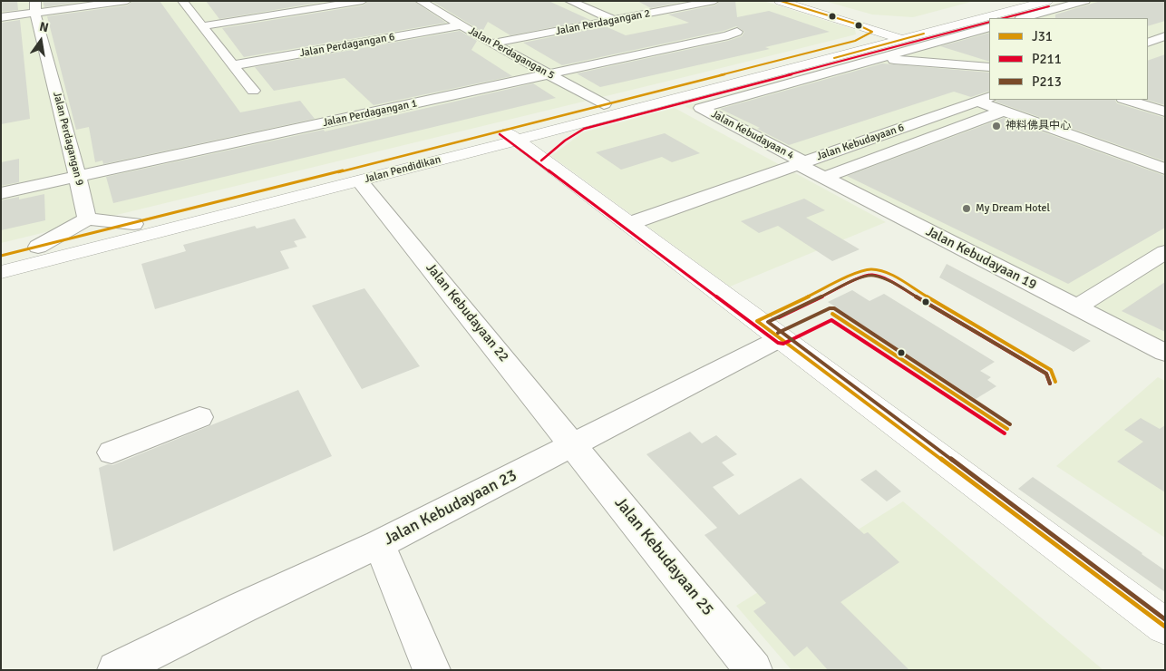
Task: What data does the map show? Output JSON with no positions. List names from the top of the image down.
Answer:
{
  "streets": {
    "main road": ["Jalan Pendidikan"],
    "street": [
      "Jalan Perdagangan 2",
      "Jalan Perdagangan 6",
      "Jalan Perdagangan 5",
      "Jalan Perdagangan 1",
      "Jalan Kebudayaan 4",
      "Jalan Perdagangan 9",
      "Jalan Kebudayaan 6",
      "Jalan Kebudayaan 19",
      "Jalan Kebudayaan 22",
      "Jalan Kebudayaan 23",
      "Jalan Kebudayaan 25"
    ]
  },
  "crossings": [
    ["Jalan Perdagangan 2", "Jalan Perdagangan 5"],
    ["Jalan Perdagangan 6", "Jalan Perdagangan 5"],
    ["Jalan Perdagangan 5", "Jalan Perdagangan 1"],
    ["Jalan Perdagangan 5", "Jalan Pendidikan"],
    ["Jalan Perdagangan 1", "Jalan Perdagangan 9"],
    ["Jalan Kebudayaan 4", "Jalan Kebudayaan 6"],
    ["Jalan Kebudayaan 4", "Jalan Pendidikan"],
    ["Jalan Kebudayaan 4", "Jalan Kebudayaan 19"],
    ["Jalan Kebudayaan 6", "Jalan Kebudayaan 19"],
    ["Jalan Pendidikan", "Jalan Kebudayaan 22"],
    ["Jalan Kebudayaan 22", "Jalan Kebudayaan 23"],
    ["Jalan Kebudayaan 22", "Jalan Kebudayaan 25"],
    ["Jalan Kebudayaan 23", "Jalan Kebudayaan 25"]
  ],
  "places": ["神料佛具中心", "My Dream Hotel"],
  "lines": ["transit line J31", "transit line P211", "transit line P213"],
  "legend": ["J31", "P211", "P213"],
  "north": "top"
}
